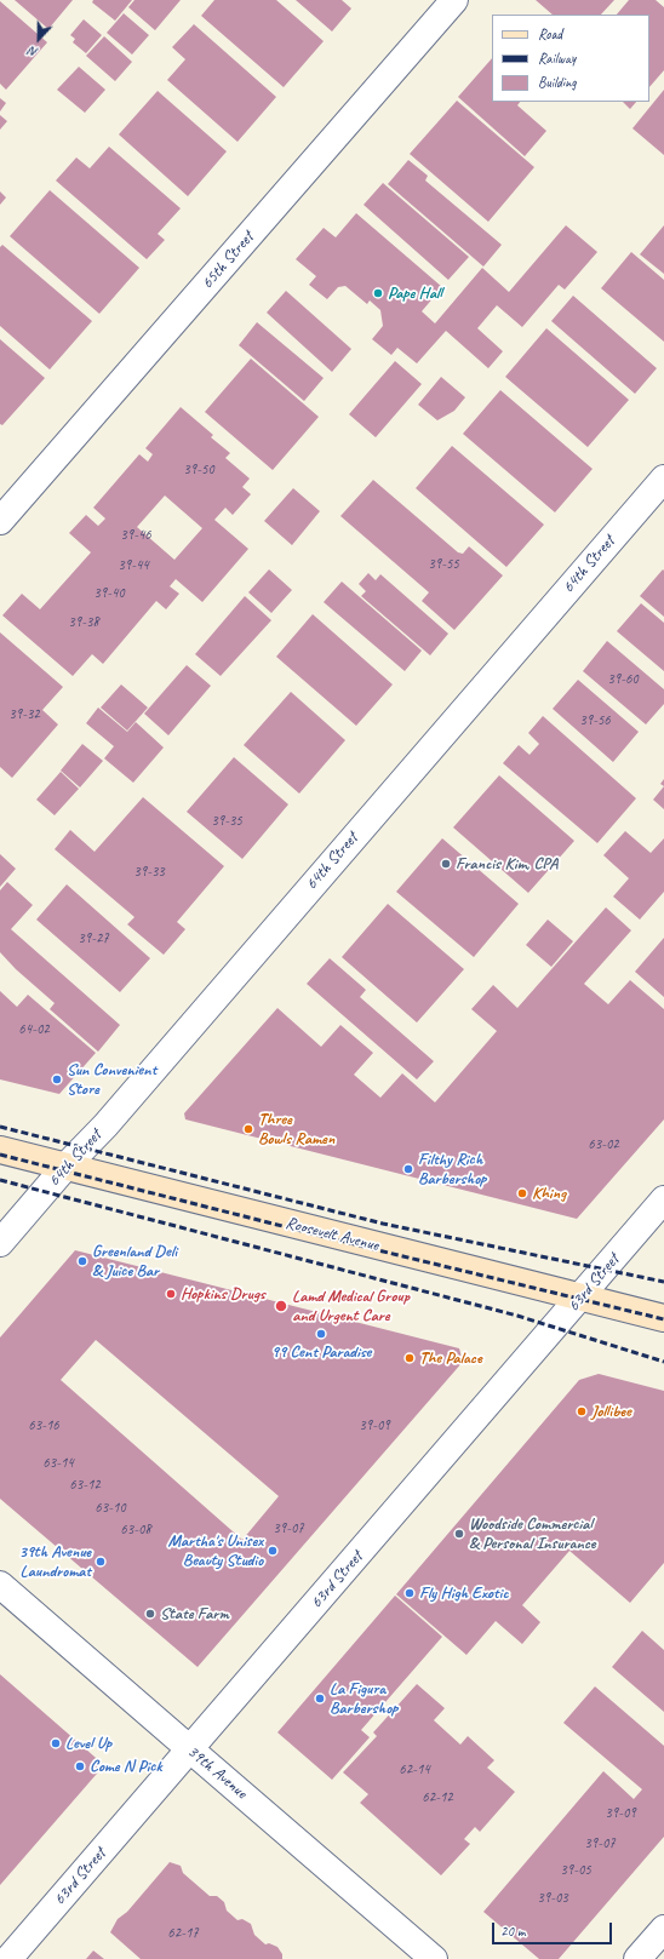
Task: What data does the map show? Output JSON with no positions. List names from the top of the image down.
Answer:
{
  "streets": {
    "main road": ["Roosevelt Avenue"],
    "street": [
      "65th Street",
      "64th Street",
      "63rd Street",
      "39th Avenue"
    ]
  },
  "crossings": [
    ["64th Street", "Roosevelt Avenue"],
    ["Roosevelt Avenue", "63rd Street"],
    ["63rd Street", "39th Avenue"]
  ],
  "places": [
    "Pape Hall",
    "Francis Kim, CPA",
    "Sun Convenient Store",
    "Three Bowls Ramen",
    "Filthy Rich Barbershop",
    "Khing",
    "Greenland Deli & Juice Bar",
    "Hopkins Drugs",
    "Lamd Medical Group and Urgent Care",
    "99 Cent Paradise",
    "The Palace",
    "Jollibee",
    "Woodside Commercial & Personal Insurance",
    "Martha's Unisex Beauty Studio",
    "39th Avenue Laundromat",
    "Fly High Exotic",
    "State Farm",
    "La Figura Barbershop",
    "Level Up",
    "Come N Pick"
  ],
  "house_numbers": [
    "39-50",
    "39-46",
    "39-55",
    "39-44",
    "39-40",
    "39-38",
    "39-60",
    "39-32",
    "39-56",
    "39-35",
    "39-33",
    "39-27",
    "64-02",
    "63-02",
    "63-16",
    "39-09",
    "63-14",
    "63-12",
    "63-10",
    "39-07",
    "63-08",
    "62-14",
    "62-12",
    "39-09",
    "39-07",
    "39-05",
    "39-03",
    "62-17"
  ],
  "legend": ["Road", "Railway", "Building"],
  "scale_bar": "20 m",
  "north": "bottom"
}
